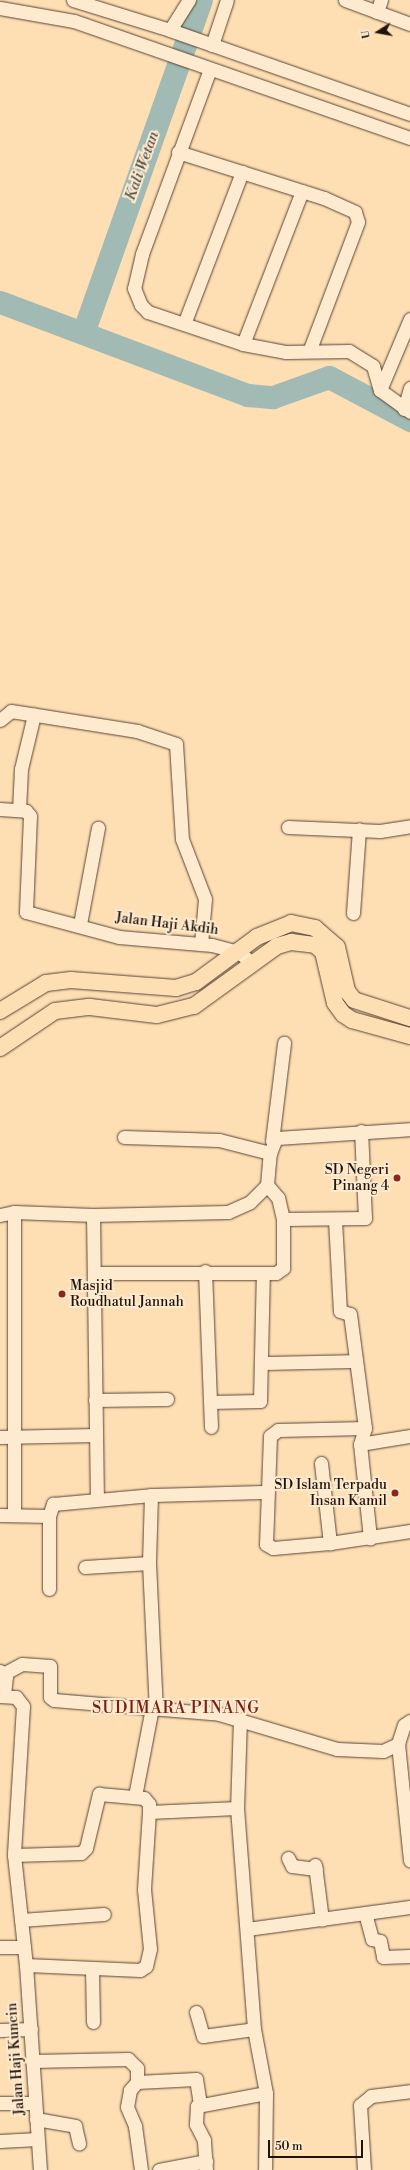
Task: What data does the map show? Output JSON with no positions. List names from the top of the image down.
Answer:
{
  "streets": {
    "street": ["Jalan Haji Akdih", "Jalan Haji Kuncin"]
  },
  "districts": ["SUDIMARA PINANG"],
  "water": ["Kali Wetan"],
  "places": ["SD Negeri Pinang 4", "Masjid Roudhatul Jannah", "SD Islam Terpadu Insan Kamil"],
  "scale_bar": "50 m",
  "north": "left"
}
